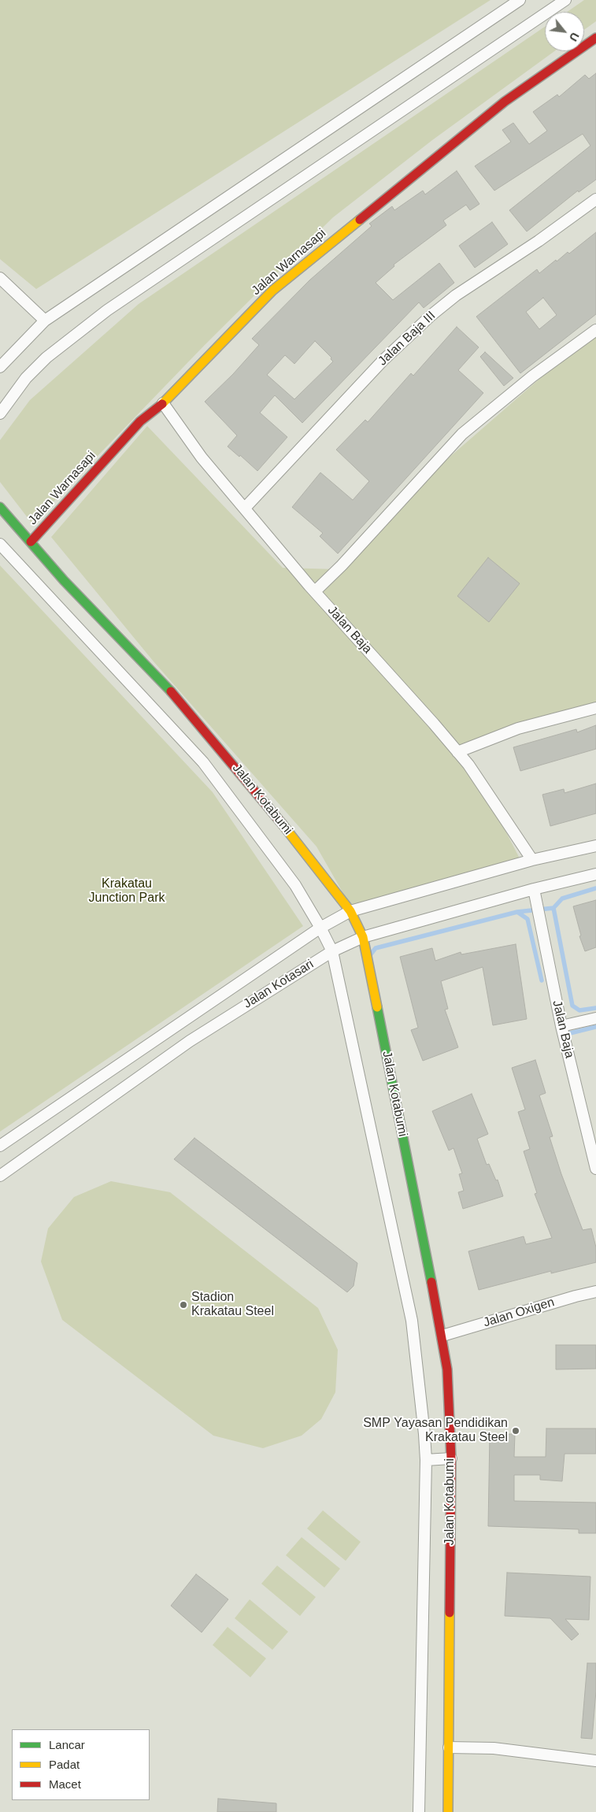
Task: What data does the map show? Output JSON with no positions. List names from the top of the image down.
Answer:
{
  "streets": {
    "street": [
      "Jalan Warnasapi",
      "Jalan Baja III",
      "Jalan Baja",
      "Jalan Kotabumi",
      "Jalan Kotasari",
      "Jalan Oxigen"
    ]
  },
  "crossings": [
    ["Jalan Warnasapi", "Jalan Baja"],
    ["Jalan Warnasapi", "Jalan Kotabumi"],
    ["Jalan Baja III", "Jalan Baja"],
    ["Jalan Baja", "Jalan Kotasari"],
    ["Jalan Kotabumi", "Jalan Kotasari"],
    ["Jalan Kotabumi", "Jalan Oxigen"]
  ],
  "parks": ["Krakatau Junction Park"],
  "places": ["Stadion Krakatau Steel", "SMP Yayasan Pendidikan Krakatau Steel"],
  "legend": ["Lancar", "Padat", "Macet"],
  "north": "bottom right"
}
